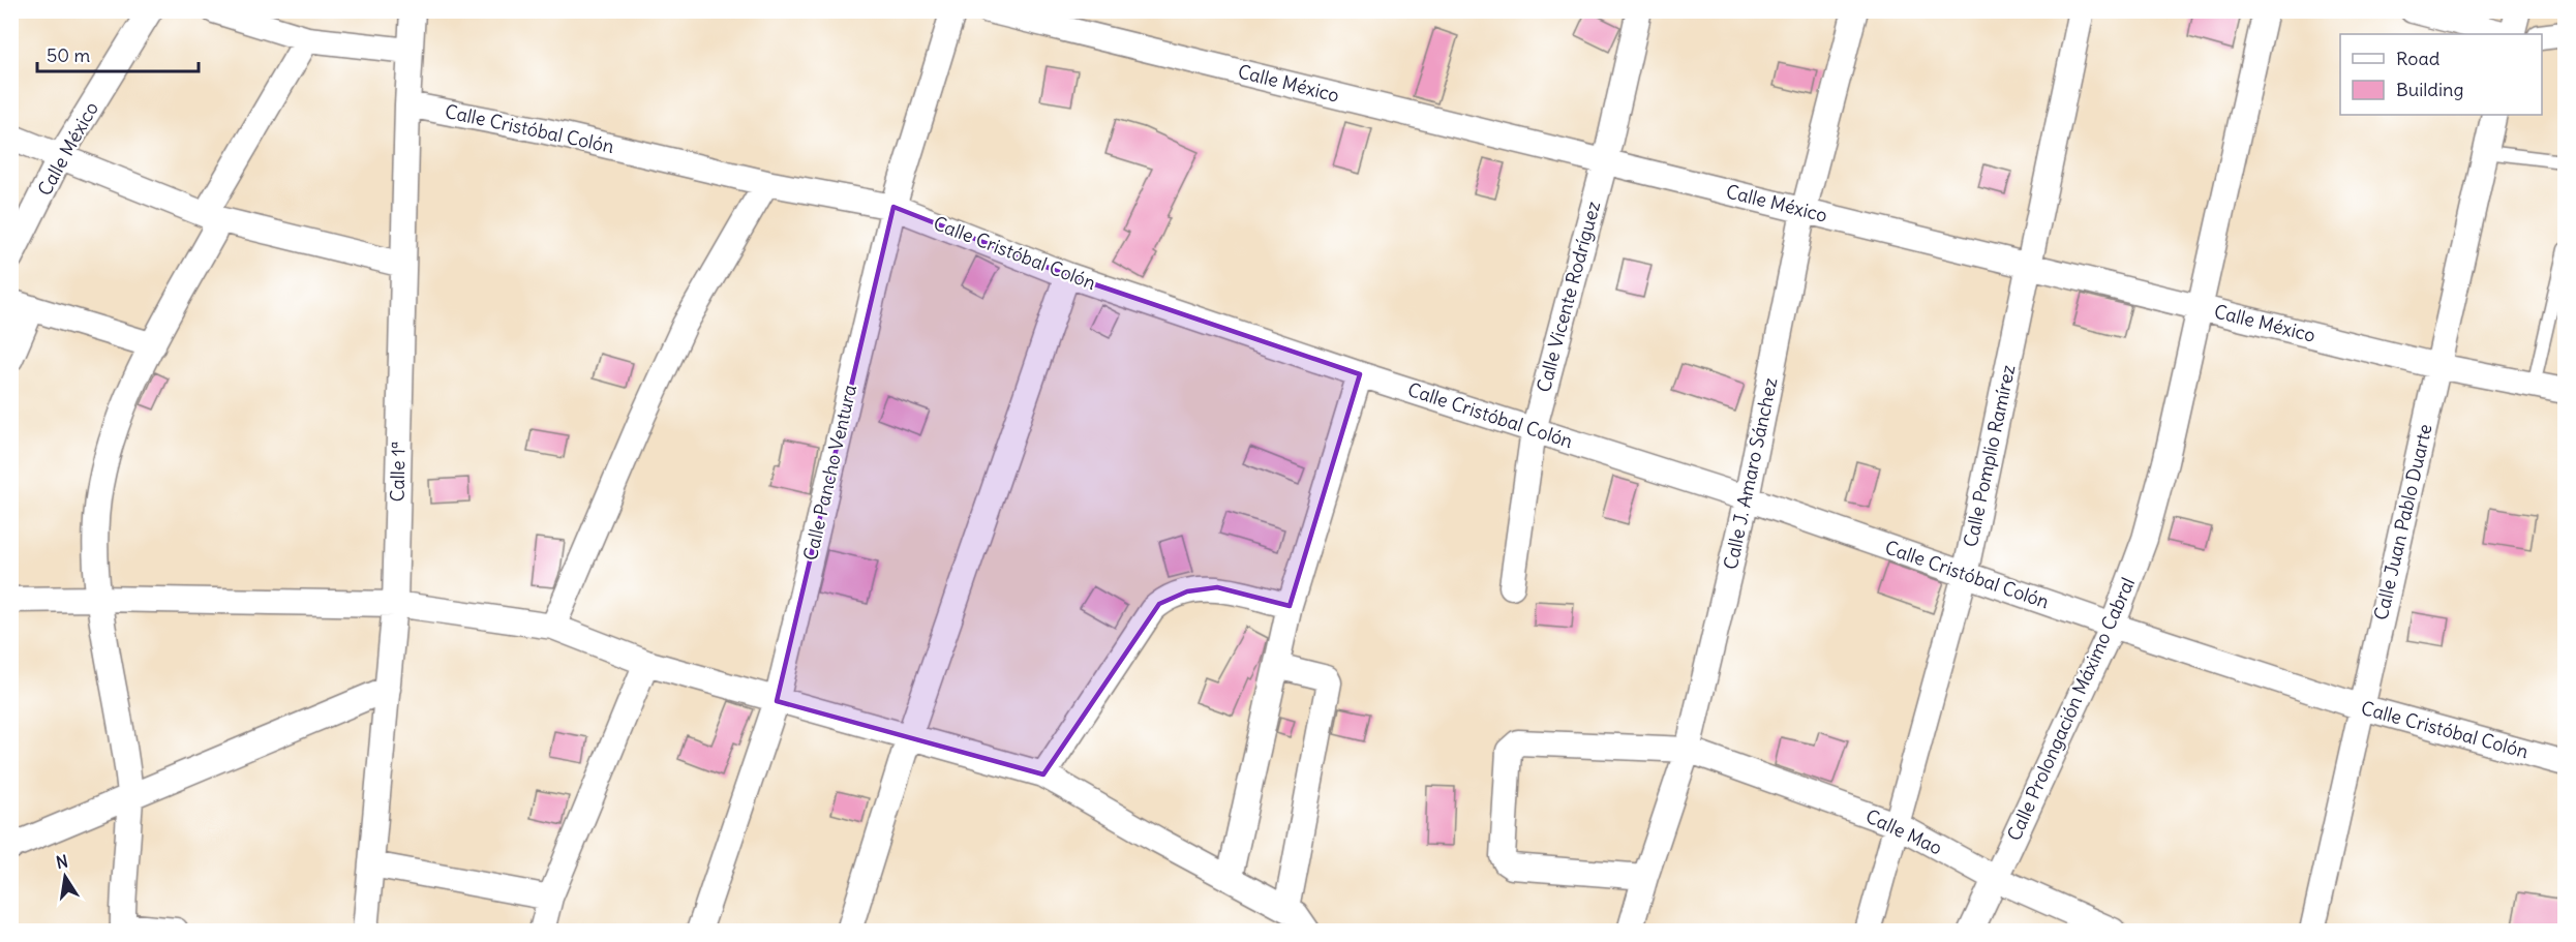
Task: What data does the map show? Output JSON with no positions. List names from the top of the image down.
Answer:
{
  "streets": {
    "street": [
      "Calle México",
      "Calle Cristóbal Colón",
      "Calle Vicente Rodríguez",
      "Calle Pomplio Ramírez",
      "Calle 1ª",
      "Calle Pancho Ventura",
      "Calle J. Amaro Sánchez",
      "Calle Juan Pablo Duarte",
      "Calle Prolongación Máximo Cabral",
      "Calle Mao"
    ]
  },
  "crossings": [
    ["Calle México", "Calle Vicente Rodríguez"],
    ["Calle México", "Calle Pomplio Ramírez"],
    ["Calle México", "Calle J. Amaro Sánchez"],
    ["Calle México", "Calle Juan Pablo Duarte"],
    ["Calle México", "Calle Prolongación Máximo Cabral"],
    ["Calle Cristóbal Colón", "Calle Vicente Rodríguez"],
    ["Calle Cristóbal Colón", "Calle Pomplio Ramírez"],
    ["Calle Cristóbal Colón", "Calle 1ª"],
    ["Calle Cristóbal Colón", "Calle Pancho Ventura"],
    ["Calle Cristóbal Colón", "Calle J. Amaro Sánchez"],
    ["Calle Cristóbal Colón", "Calle Juan Pablo Duarte"],
    ["Calle Cristóbal Colón", "Calle Prolongación Máximo Cabral"],
    ["Calle Pomplio Ramírez", "Calle Mao"],
    ["Calle J. Amaro Sánchez", "Calle Mao"],
    ["Calle Prolongación Máximo Cabral", "Calle Mao"]
  ],
  "legend": ["Road", "Building"],
  "scale_bar": "50 m",
  "north": "top"
}
